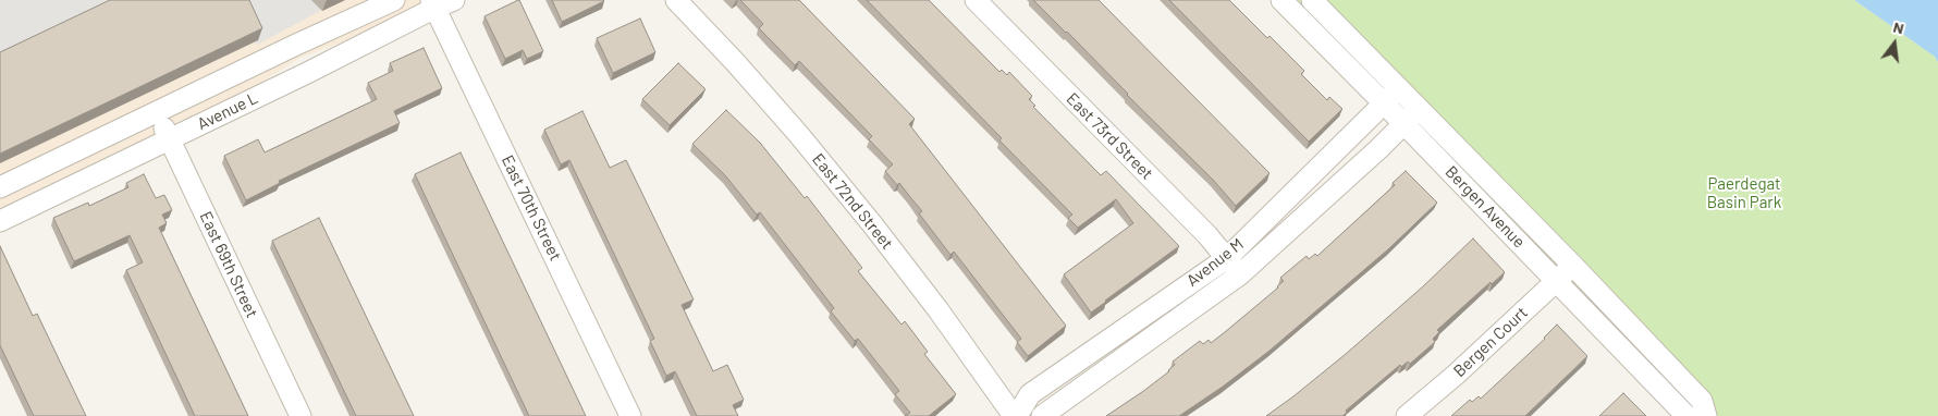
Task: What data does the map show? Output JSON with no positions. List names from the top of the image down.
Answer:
{
  "streets": {
    "street": [
      "Avenue L",
      "East 73rd Street",
      "East 72nd Street",
      "Bergen Avenue",
      "East 70th Street",
      "Avenue M",
      "East 69th Street",
      "Bergen Court"
    ]
  },
  "crossings": [
    ["Avenue L", "East 70th Street"],
    ["Avenue L", "East 69th Street"],
    ["East 73rd Street", "Avenue M"],
    ["East 72nd Street", "Avenue M"],
    ["Bergen Avenue", "Avenue M"],
    ["Bergen Avenue", "Bergen Court"]
  ],
  "parks": ["Paerdegat Basin Park"],
  "north": "top"
}
